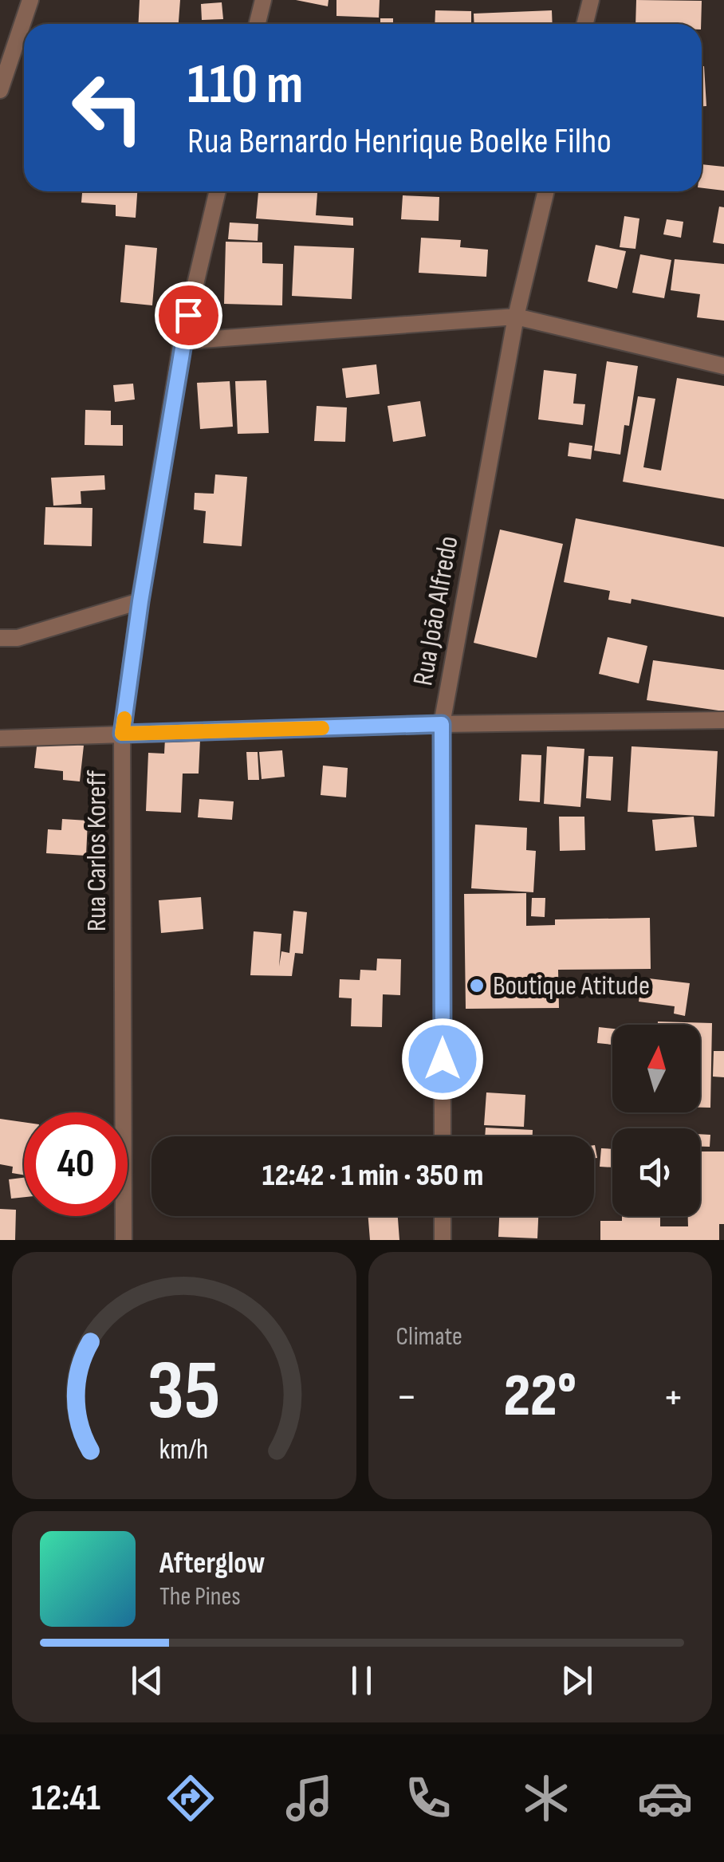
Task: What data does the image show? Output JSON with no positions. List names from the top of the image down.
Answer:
{
  "streets": {
    "street": ["Rua João Alfredo", "Rua Carlos Koreff"]
  },
  "places": ["Boutique Atitude"],
  "north": "top",
  "page": {
    "turn": ["110 m", "Rua Bernardo Henrique Boelke Filho"],
    "limit": "40",
    "trip": "12:42 · 1 min · 350 m",
    "tile": "Climate",
    "heat": ["−", "22°", "+"],
    "song": ["Afterglow", "The Pines"],
    "tabs": "12:41",
    "gauge": ["35", "km/h"]
  }
}
